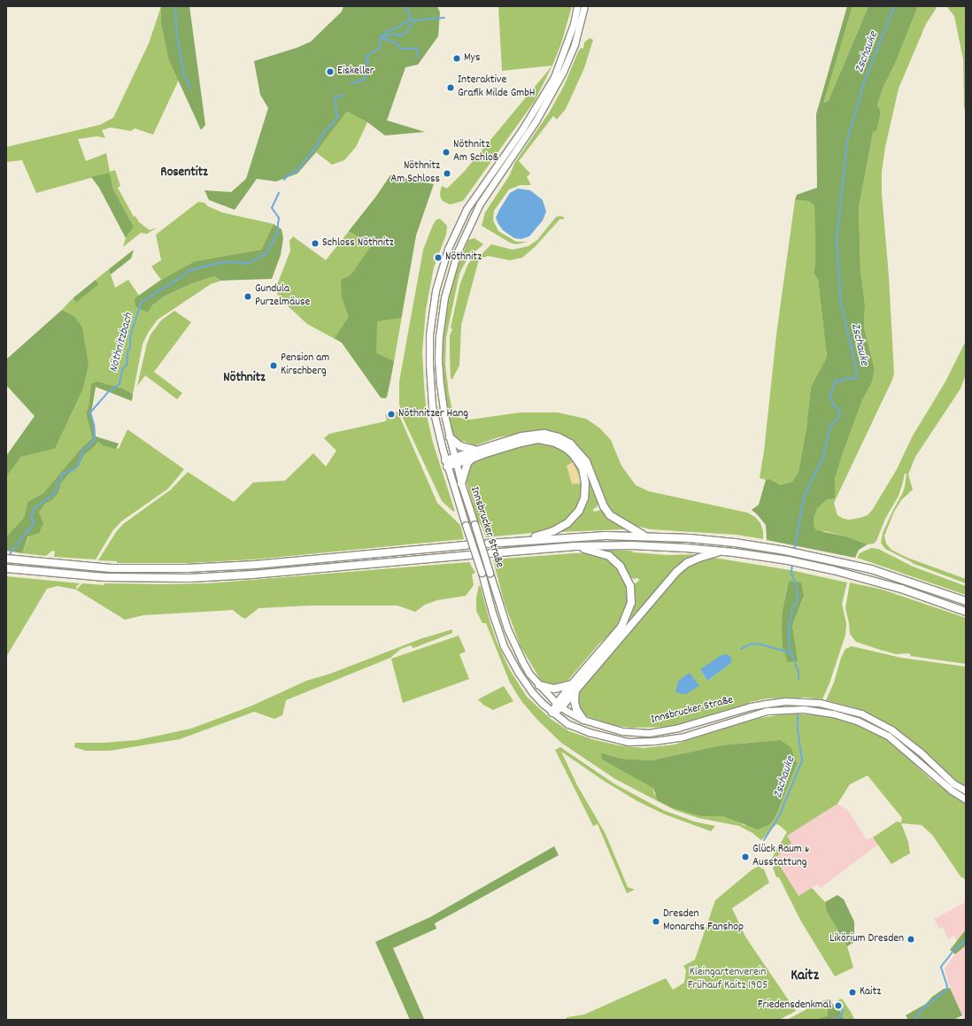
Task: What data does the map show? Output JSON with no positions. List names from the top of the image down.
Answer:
{
  "streets": {
    "main road": ["Innsbrucker Straße"]
  },
  "districts": ["Rosentitz", "Nöthnitz", "Kaitz"],
  "water": ["Zschauke", "Nöthnitzbach"],
  "parks": ["Kleingartenverein Frühauf Kaitz 1905"],
  "places": [
    "Mys",
    "Eiskeller",
    "Interaktive Grafik Milde GmbH",
    "Nöthnitz Am Schloß",
    "Nöthnitz Am Schloss",
    "Schloss Nöthnitz",
    "Nöthnitz",
    "Gundula Purzelmäuse",
    "Pension am Kirschberg",
    "Nöthnitzer Hang",
    "Glück Raum & Ausstattung",
    "Dresden Monarchs Fanshop",
    "Likörium Dresden",
    "Kaitz",
    "Friedensdenkmal"
  ]
}
